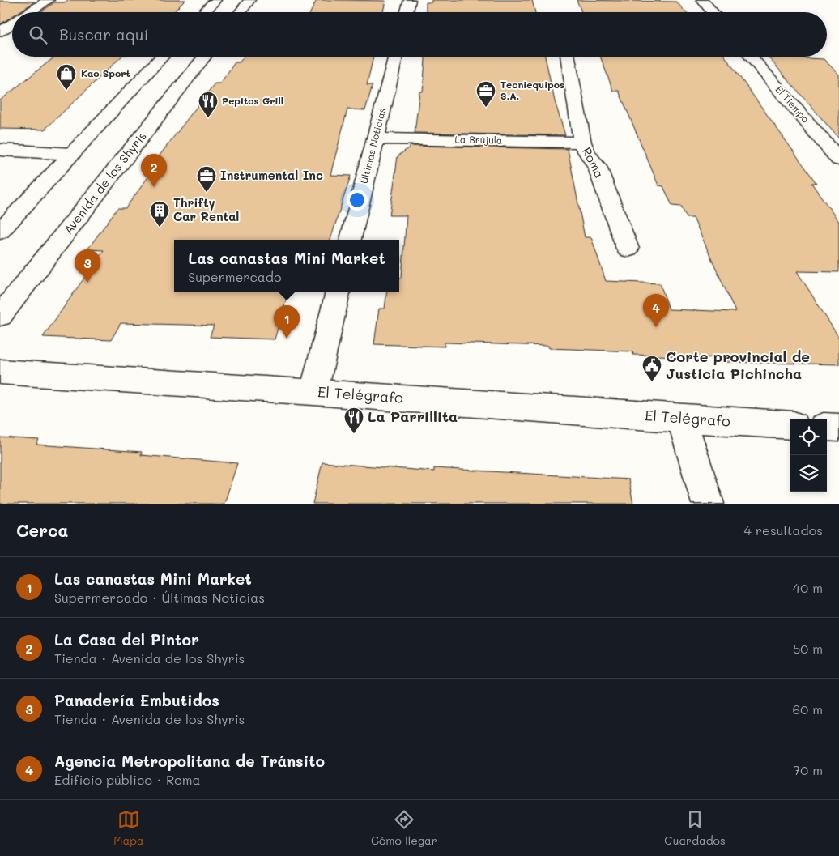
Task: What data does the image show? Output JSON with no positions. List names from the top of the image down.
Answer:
{
  "streets": {
    "street": [
      "El Tiempo",
      "La Brújula",
      "Últimas Noticias",
      "Roma",
      "Avenida de los Shyris",
      "El Telégrafo"
    ]
  },
  "crossings": [
    ["La Brújula", "Últimas Noticias"],
    ["La Brújula", "Roma"]
  ],
  "places": {
    "shop": ["Kao Sport"],
    "office": ["Tecniequipos S.A.", "Instrumental Inc"],
    "restaurant": ["Pepitos Grill", "La Parrillita"],
    "building": ["Thrifty Car Rental"],
    "public building": ["Corte provincial de Justicia Pichincha"]
  },
  "page": {
    "search": "Buscar aquí",
    "pins": [
      "2",
      "3",
      "4",
      "1"
    ],
    "popup": ["Las canastas Mini Market", "Supermercado"],
    "heading": ["Cerca", "4 resultados"],
    "list": [
      {
        "mark": "1",
        "name": "Las canastas Mini Market",
        "note": "Supermercado · Últimas Noticias",
        "value": "40 m"
      },
      {
        "mark": "2",
        "name": "La Casa del Pintor",
        "note": "Tienda · Avenida de los Shyris",
        "value": "50 m"
      },
      {
        "mark": "3",
        "name": "Panadería Embutidos",
        "note": "Tienda · Avenida de los Shyris",
        "value": "60 m"
      },
      {
        "mark": "4",
        "name": "Agencia Metropolitana de Tránsito",
        "note": "Edificio público · Roma",
        "value": "70 m"
      }
    ],
    "nav": ["Mapa", "Cómo llegar", "Guardados"]
  }
}
